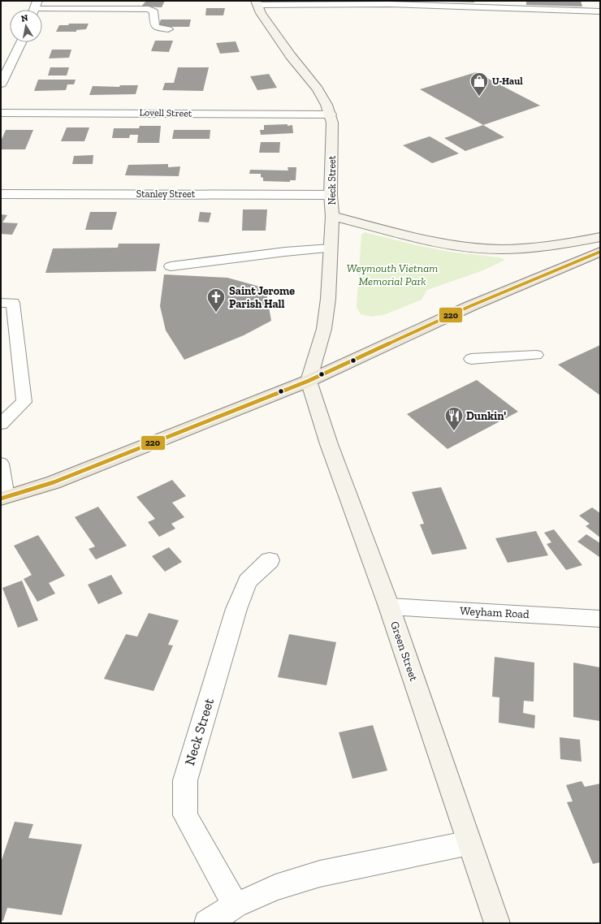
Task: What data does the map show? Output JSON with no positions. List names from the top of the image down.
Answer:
{
  "streets": {
    "street": [
      "Lovell Street",
      "Neck Street",
      "Stanley Street",
      "Weyham Road",
      "Green Street"
    ]
  },
  "crossings": [
    ["Lovell Street", "Neck Street"],
    ["Neck Street", "Stanley Street"],
    ["Neck Street", "Green Street"],
    ["Weyham Road", "Green Street"]
  ],
  "parks": ["Weymouth Vietnam Memorial Park"],
  "places": {
    "shop": ["U-Haul"],
    "church": ["Saint Jerome Parish Hall"],
    "restaurant": ["Dunkin'"]
  },
  "lines": ["transit line 220"],
  "north": "top"
}
